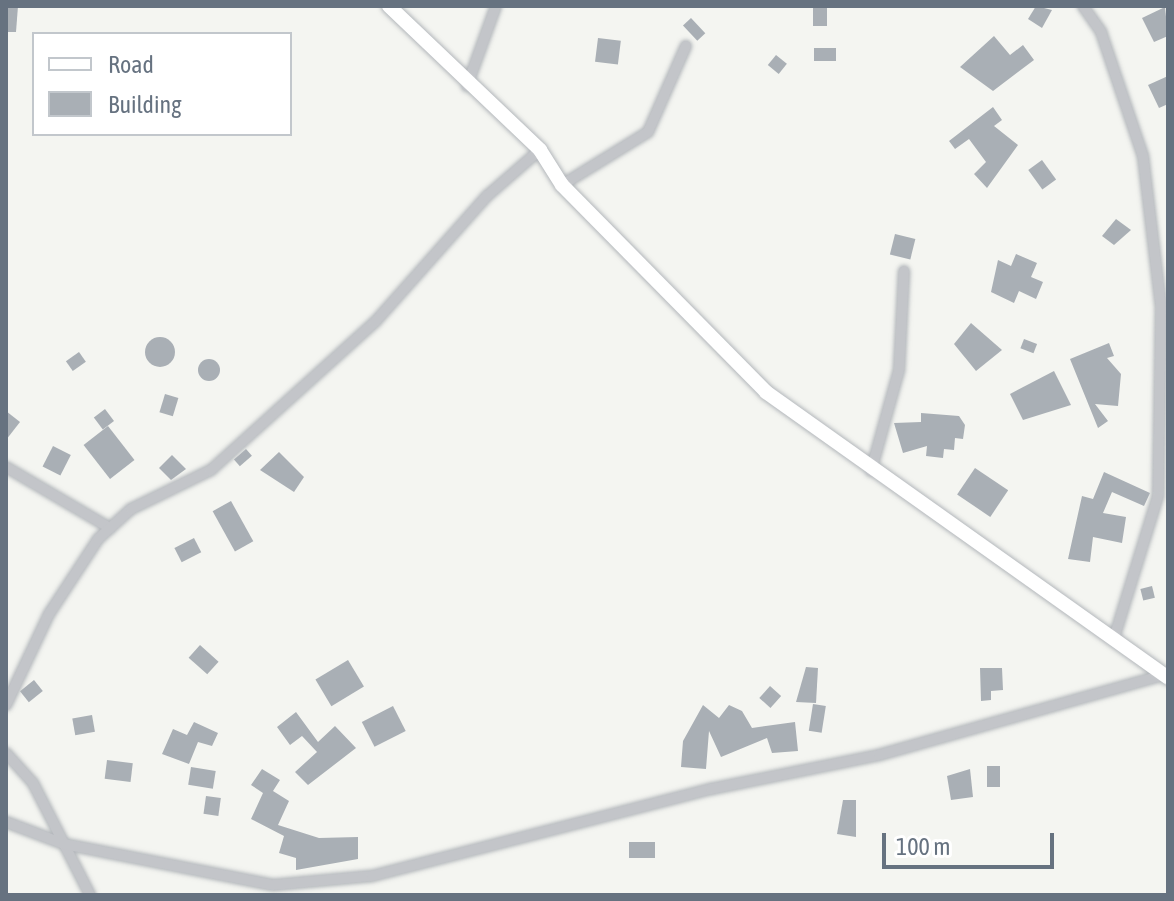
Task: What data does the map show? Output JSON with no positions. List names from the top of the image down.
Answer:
{
  "legend": ["Road", "Building"],
  "scale_bar": "100 m"
}
